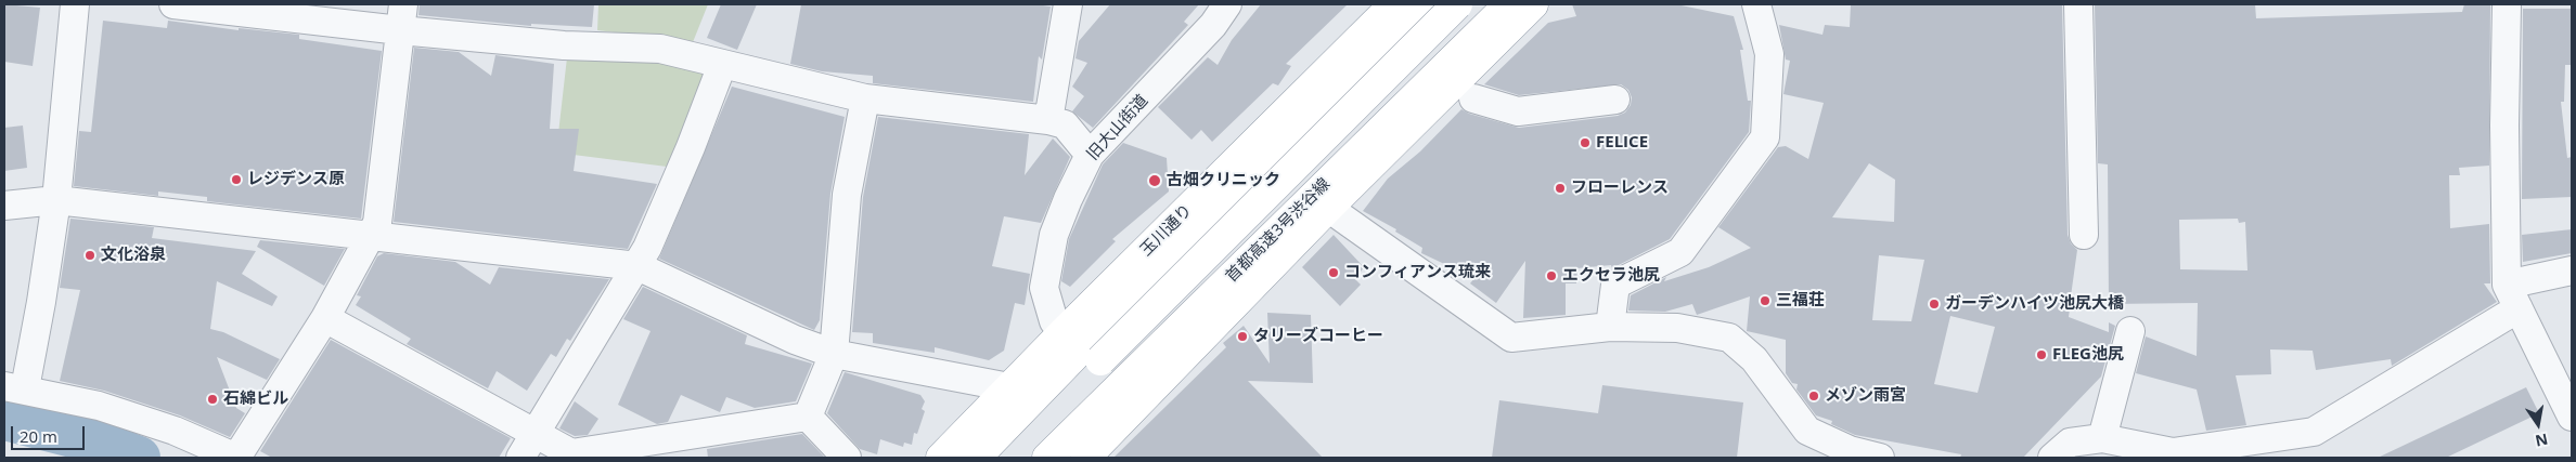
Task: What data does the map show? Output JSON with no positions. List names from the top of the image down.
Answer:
{
  "streets": {
    "highway": ["玉川通り", "首都高速3号渋谷線"],
    "street": ["旧大山街道"]
  },
  "crossings": [
    ["旧大山街道", "玉川通り"]
  ],
  "places": [
    "FELICE",
    "レジデンス原",
    "古畑クリニック",
    "フローレンス",
    "文化浴泉",
    "コンフィアンス琉来",
    "エクセラ池尻",
    "三福荘",
    "ガーデンハイツ池尻大橋",
    "タリーズコーヒー",
    "FLEG池尻",
    "メゾン雨宮",
    "石綿ビル"
  ],
  "scale_bar": "20 m",
  "north": "bottom"
}
